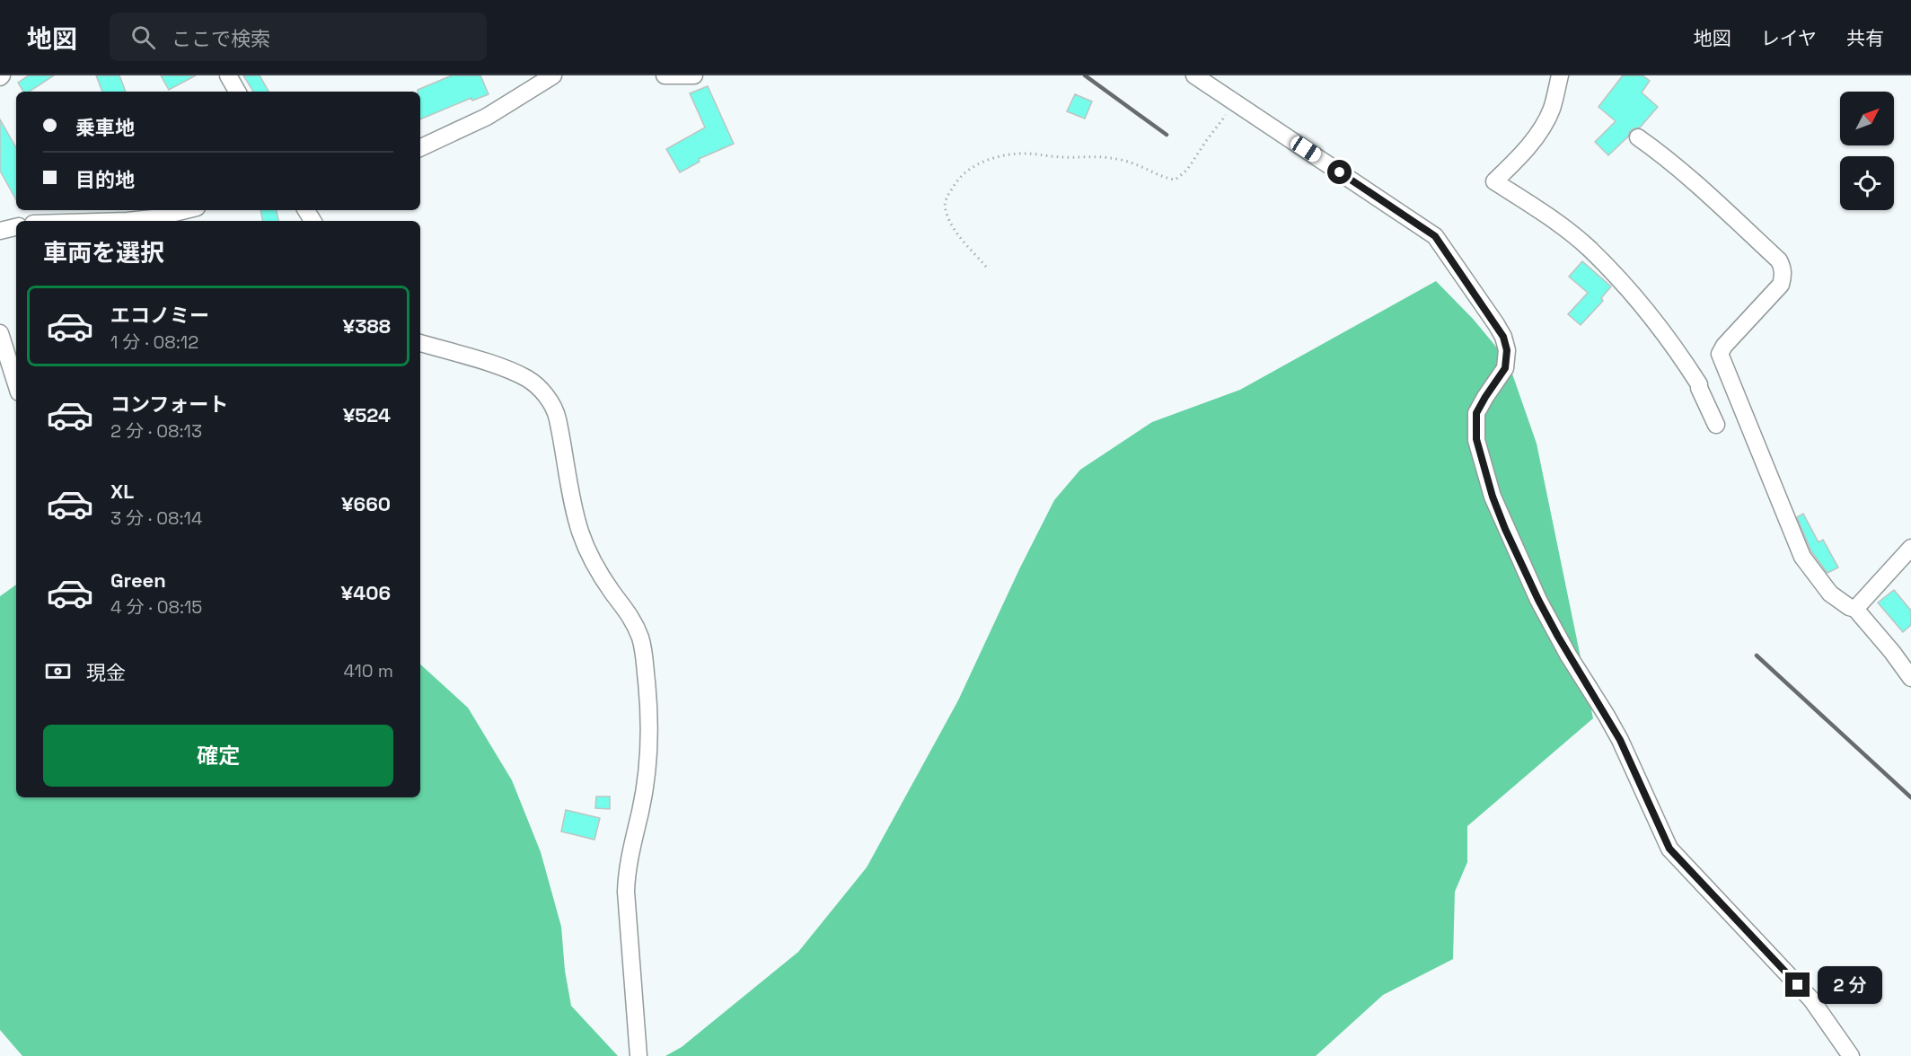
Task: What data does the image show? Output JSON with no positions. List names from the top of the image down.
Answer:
{
  "north": "top right",
  "page": {
    "header": "地図",
    "search": "ここで検索",
    "nav": ["地図", "レイヤ", "共有"],
    "banner": ["乗車地", "目的地"],
    "heading": "車両を選択",
    "list": [
      {
        "name": "エコノミー",
        "note": "1 分 · 08:12",
        "value": "¥388"
      },
      {
        "name": "コンフォート",
        "note": "2 分 · 08:13",
        "value": "¥524"
      },
      {
        "name": "XL",
        "note": "3 分 · 08:14",
        "value": "¥660"
      },
      {
        "name": "Green",
        "note": "4 分 · 08:15",
        "value": "¥406"
      }
    ],
    "pay": ["現金", "410 m"],
    "buttons": "確定",
    "bubble": "2 分"
  }
}
